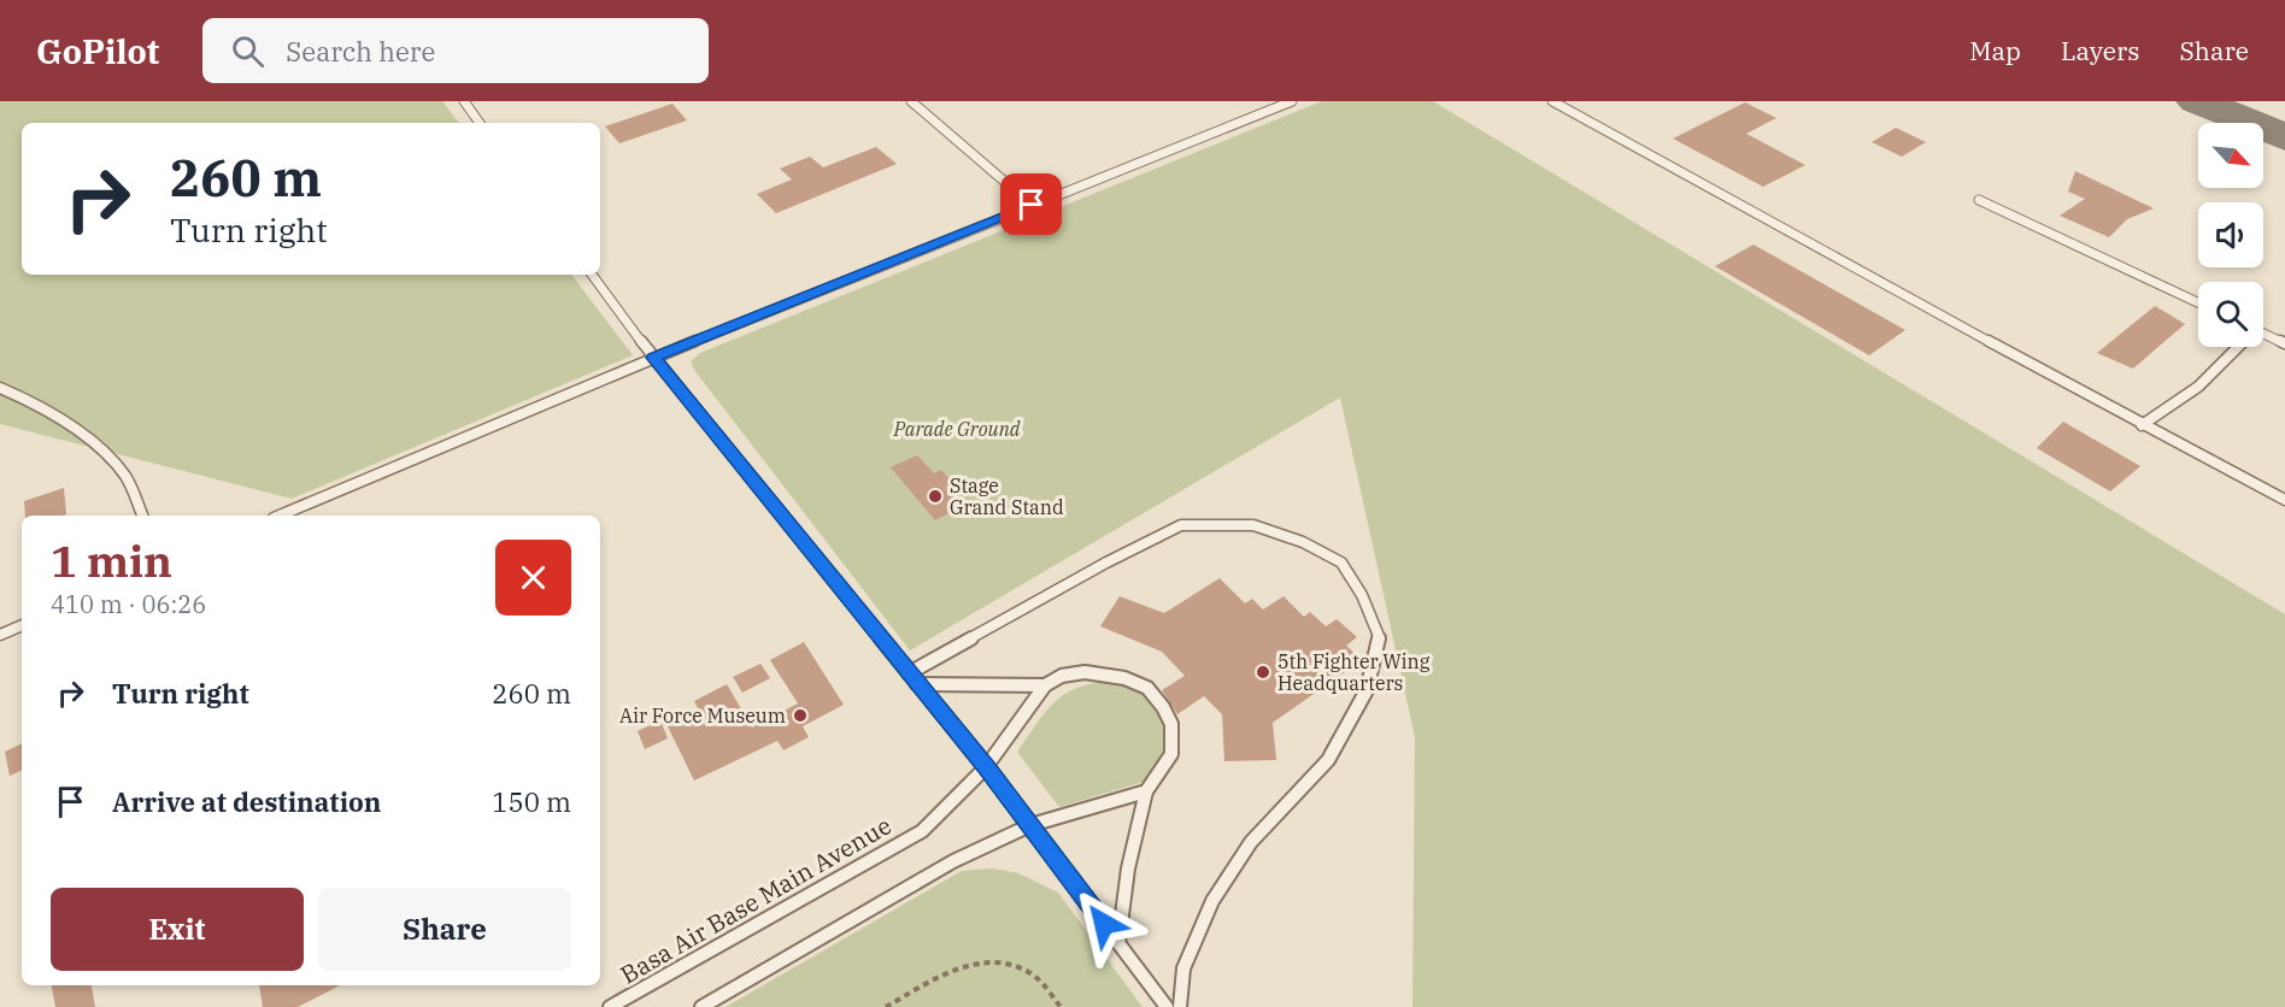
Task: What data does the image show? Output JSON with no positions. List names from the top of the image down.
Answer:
{
  "streets": {
    "lane": ["Basa Air Base Main Avenue"]
  },
  "parks": ["Parade Ground"],
  "places": ["Stage Grand Stand", "5th Fighter Wing Headquarters", "Air Force Museum"],
  "north": "bottom right",
  "page": {
    "header": "GoPilot",
    "search": "Search here",
    "nav": ["Map", "Layers", "Share"],
    "turn": ["260 m", "Turn right"],
    "heading": ["1 min", "410 m · 06:26"],
    "list": [
      {
        "name": "Turn right",
        "value": "260 m"
      },
      {
        "name": "Arrive at destination",
        "value": "150 m"
      }
    ],
    "buttons": ["Exit", "Share"]
  }
}
